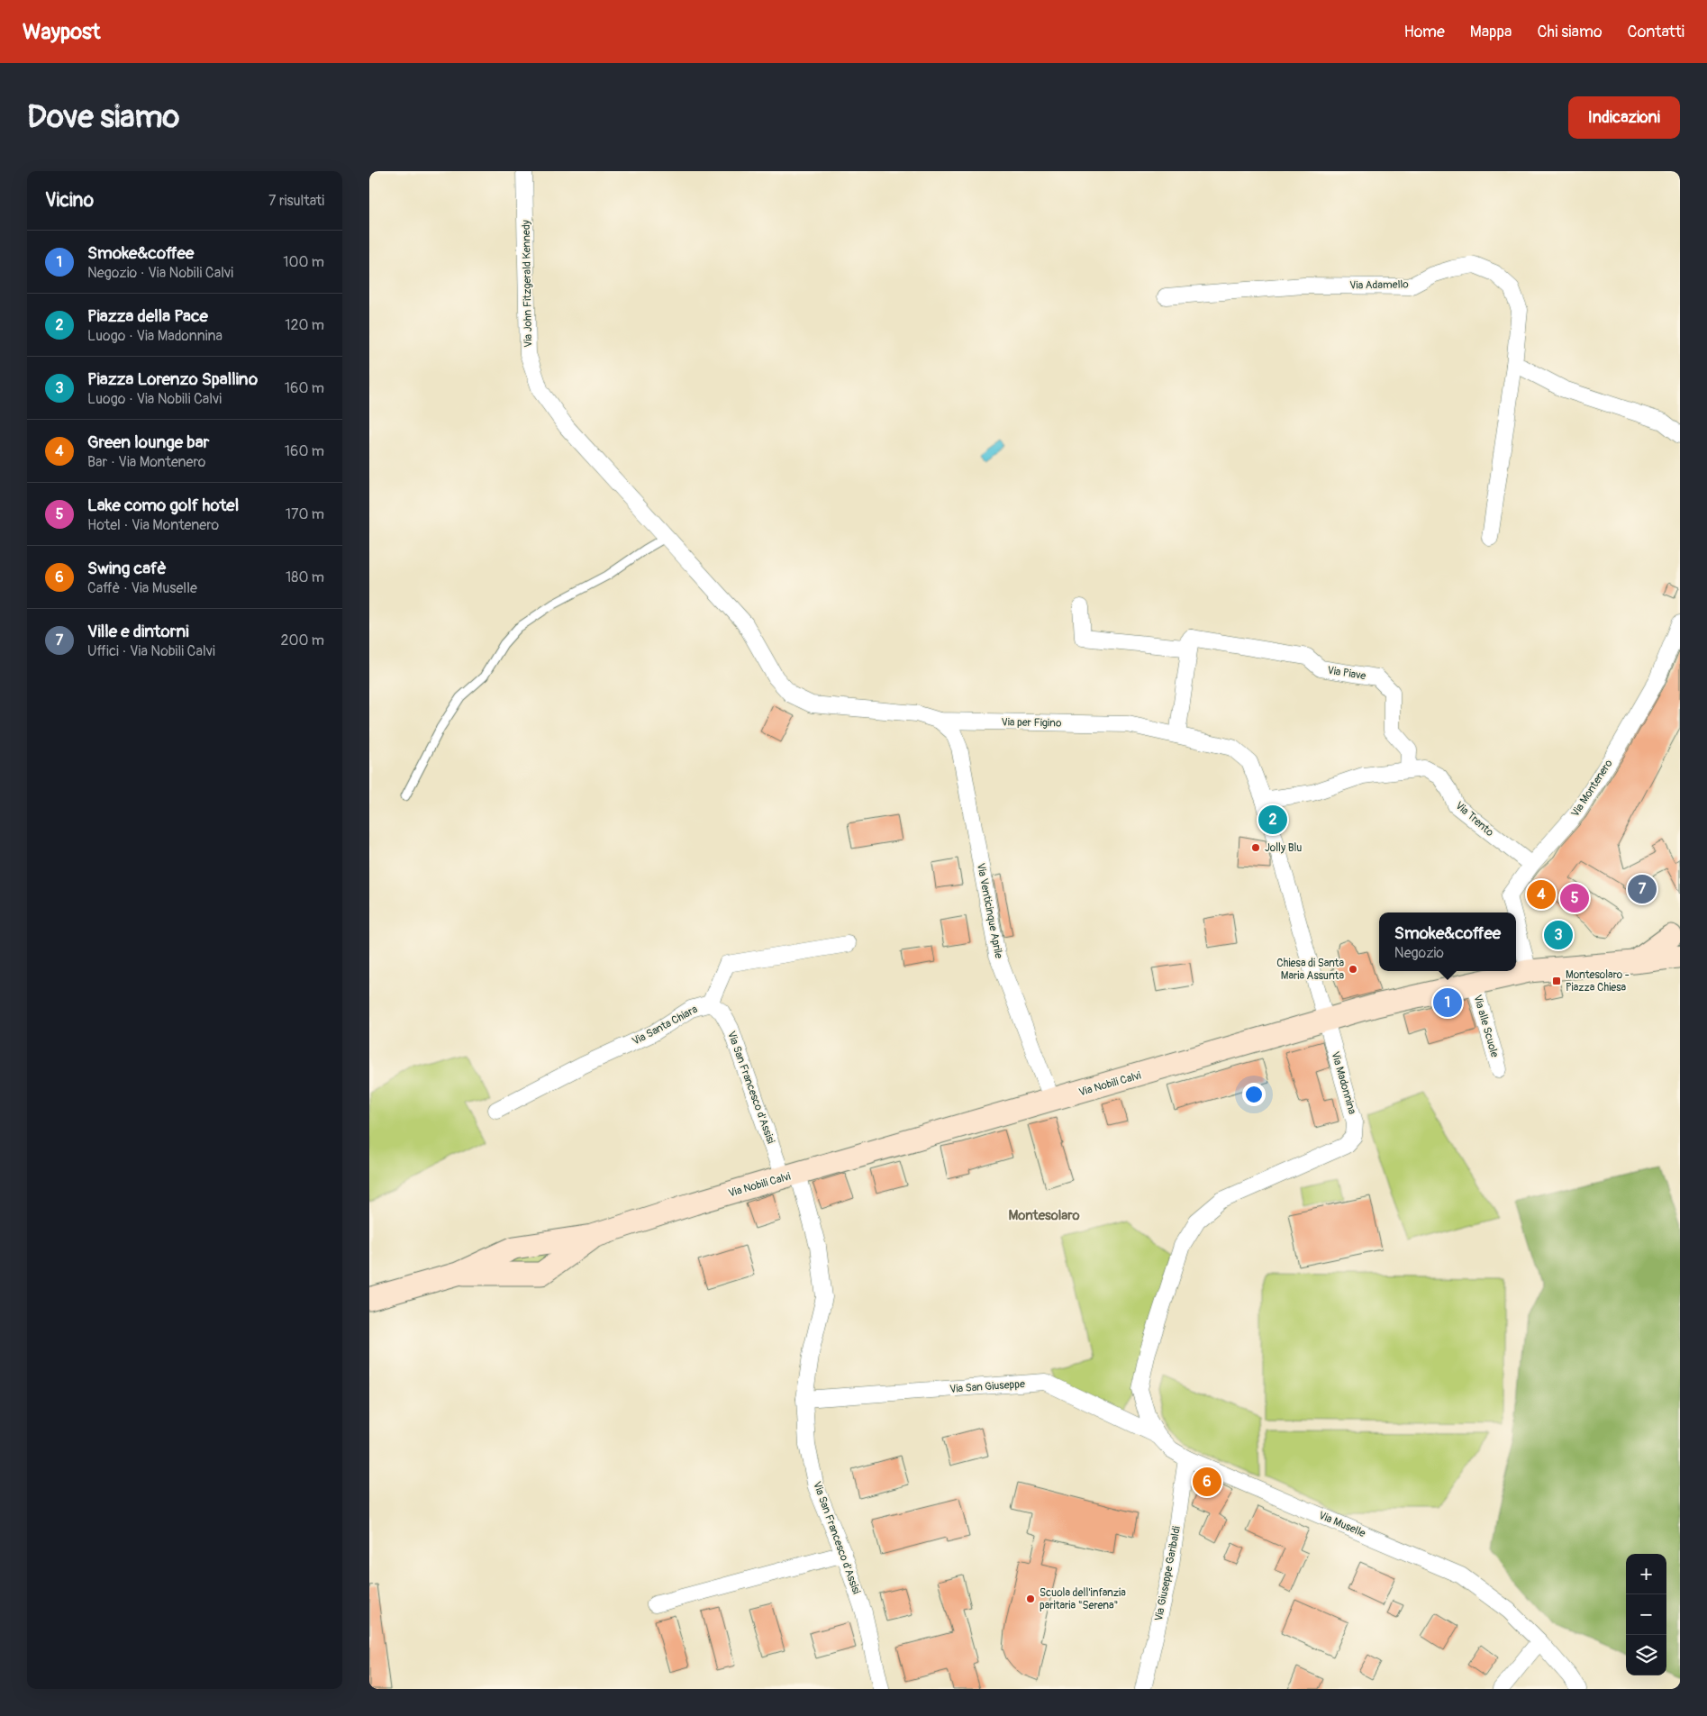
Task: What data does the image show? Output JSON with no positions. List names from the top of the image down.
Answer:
{
  "streets": {
    "main road": ["Via Nobili Calvi"],
    "street": [
      "Via John Fitzgerald Kennedy",
      "Via Adamello",
      "Via Piave",
      "Via per Figino",
      "Via Montenero",
      "Via Trento",
      "Via Venticinque Aprile",
      "Via Santa Chiara",
      "Via alle Scuole",
      "Via Madonnina",
      "Via San Francesco d'Assisi",
      "Via San Giuseppe",
      "Via Muselle",
      "Via Giuseppe Garibaldi"
    ]
  },
  "crossings": [
    ["Via John Fitzgerald Kennedy", "Via per Figino"],
    ["Via Piave", "Via Trento"],
    ["Via per Figino", "Via Venticinque Aprile"],
    ["Via per Figino", "Via Madonnina"],
    ["Via Montenero", "Via Trento"],
    ["Via Montenero", "Via Nobili Calvi"],
    ["Via Venticinque Aprile", "Via Nobili Calvi"],
    ["Via Santa Chiara", "Via San Francesco d'Assisi"],
    ["Via alle Scuole", "Via Nobili Calvi"],
    ["Via Madonnina", "Via Nobili Calvi"],
    ["Via Madonnina", "Via Muselle"],
    ["Via Nobili Calvi", "Via San Francesco d'Assisi"],
    ["Via San Francesco d'Assisi", "Via San Giuseppe"],
    ["Via San Giuseppe", "Via Muselle"],
    ["Via Muselle", "Via Giuseppe Garibaldi"]
  ],
  "districts": ["Montesolaro"],
  "places": {
    "other": ["Jolly Blu", "Chiesa di Santa Maria Assunta", "Scuola dell'infanzia paritaria \"Serena\""],
    "transit": ["Montesolaro - Piazza Chiesa"]
  },
  "page": {
    "header": "Waypost",
    "nav": [
      "Home",
      "Mappa",
      "Chi siamo",
      "Contatti"
    ],
    "buttons": "Indicazioni",
    "title": "Dove siamo",
    "heading": ["Vicino", "7 risultati"],
    "list": [
      {
        "mark": "1",
        "name": "Smoke&coffee",
        "note": "Negozio · Via Nobili Calvi",
        "value": "100 m"
      },
      {
        "mark": "2",
        "name": "Piazza della Pace",
        "note": "Luogo · Via Madonnina",
        "value": "120 m"
      },
      {
        "mark": "3",
        "name": "Piazza Lorenzo Spallino",
        "note": "Luogo · Via Nobili Calvi",
        "value": "160 m"
      },
      {
        "mark": "4",
        "name": "Green lounge bar",
        "note": "Bar · Via Montenero",
        "value": "160 m"
      },
      {
        "mark": "5",
        "name": "Lake como golf hotel",
        "note": "Hotel · Via Montenero",
        "value": "170 m"
      },
      {
        "mark": "6",
        "name": "Swing cafè",
        "note": "Caffè · Via Muselle",
        "value": "180 m"
      },
      {
        "mark": "7",
        "name": "Ville e dintorni",
        "note": "Uffici · Via Nobili Calvi",
        "value": "200 m"
      }
    ],
    "pins": [
      "2",
      "7",
      "4",
      "5",
      "3",
      "1",
      "6"
    ],
    "popup": ["Smoke&coffee", "Negozio"],
    "map_buttons": ["+", "−"]
  }
}
